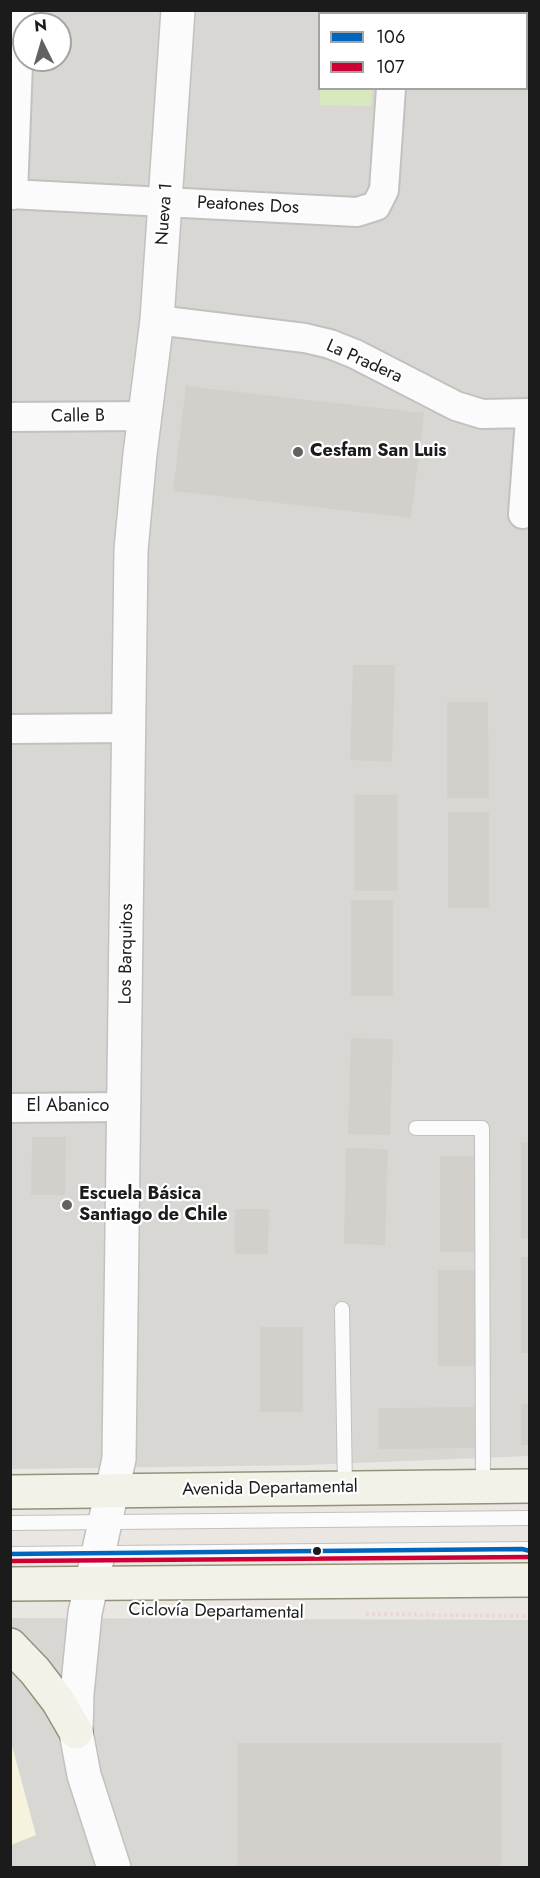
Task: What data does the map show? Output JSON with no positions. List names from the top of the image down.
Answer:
{
  "streets": {
    "main road": ["Avenida Departamental"],
    "street": [
      "Peatones Dos",
      "Nueva 1",
      "La Pradera",
      "Calle B",
      "Los Barquitos",
      "El Abanico"
    ]
  },
  "crossings": [
    ["Peatones Dos", "Nueva 1"],
    ["Nueva 1", "La Pradera"],
    ["Nueva 1", "Calle B"],
    ["Nueva 1", "Los Barquitos"],
    ["Calle B", "Los Barquitos"],
    ["Los Barquitos", "El Abanico"],
    ["Los Barquitos", "Avenida Departamental"]
  ],
  "places": ["Cesfam San Luis", "Escuela Básica Santiago de Chile"],
  "lines": ["transit line 106", "transit line 107"],
  "legend": ["106", "107"],
  "north": "top"
}
